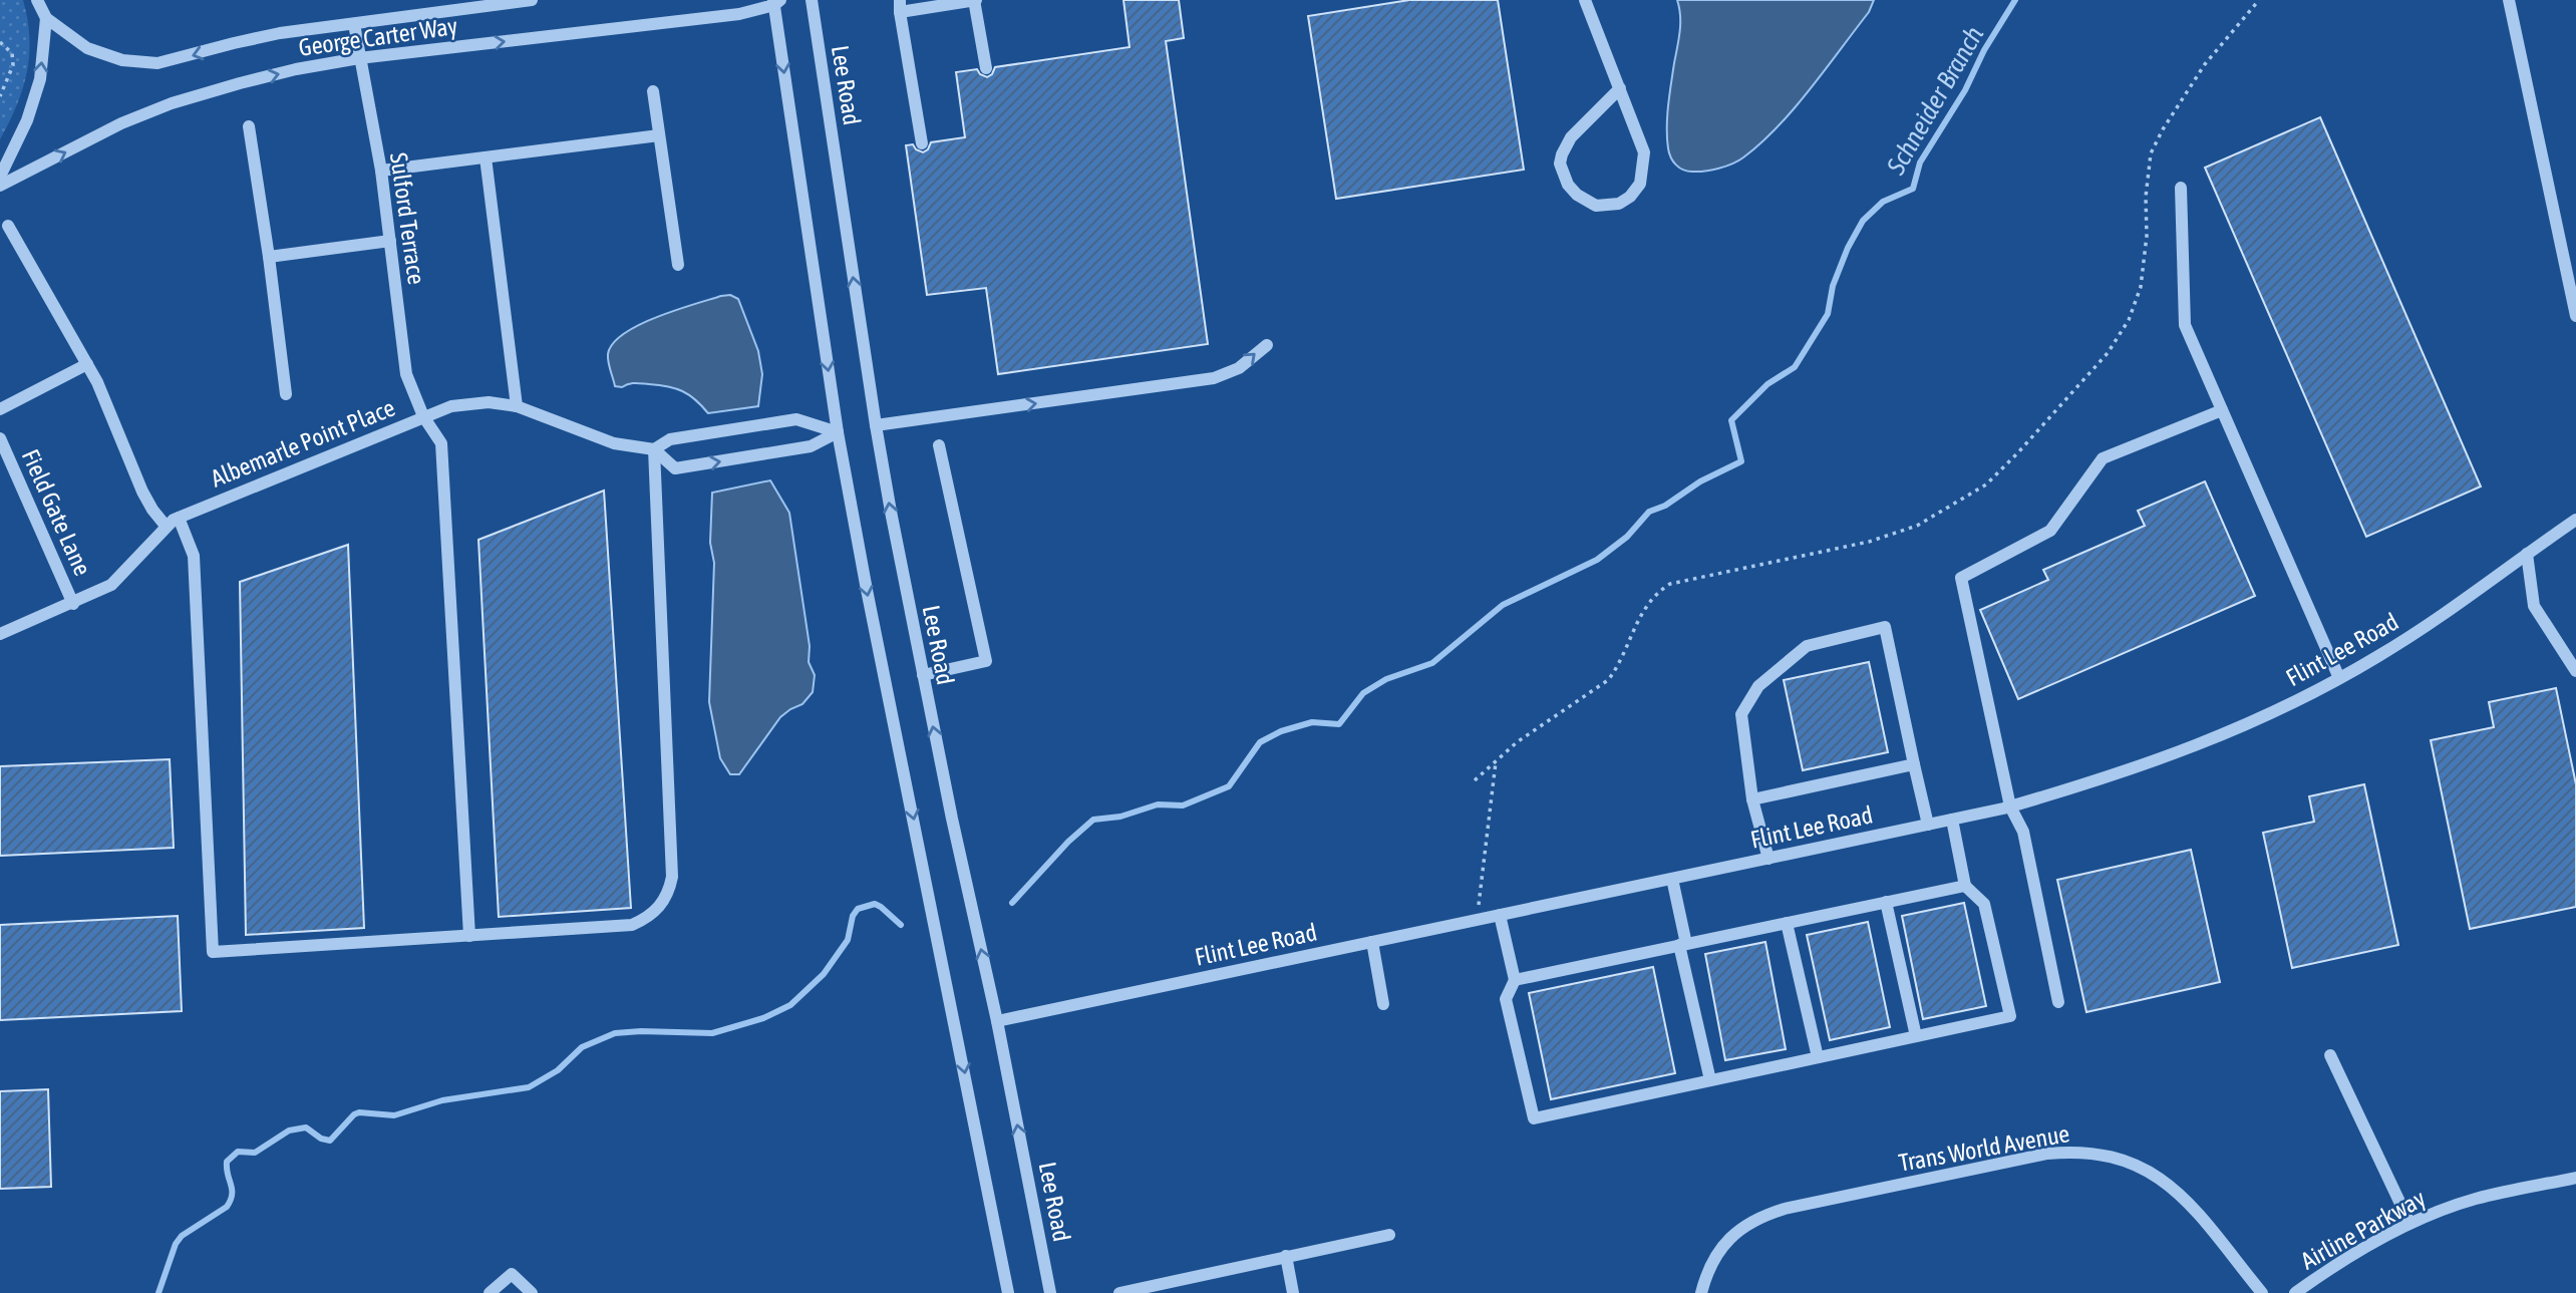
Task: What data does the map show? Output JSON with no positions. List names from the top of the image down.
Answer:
{
  "streets": {
    "street": [
      "George Carter Way",
      "Lee Road",
      "Sulford Terrace",
      "Albemarle Point Place",
      "Field Gate Lane",
      "Flint Lee Road",
      "Trans World Avenue",
      "Airline Parkway"
    ]
  },
  "crossings": [
    ["George Carter Way", "Sulford Terrace"],
    ["Lee Road", "Flint Lee Road"],
    ["Sulford Terrace", "Albemarle Point Place"],
    ["Albemarle Point Place", "Field Gate Lane"]
  ],
  "water": ["Schneider Branch"]
}
